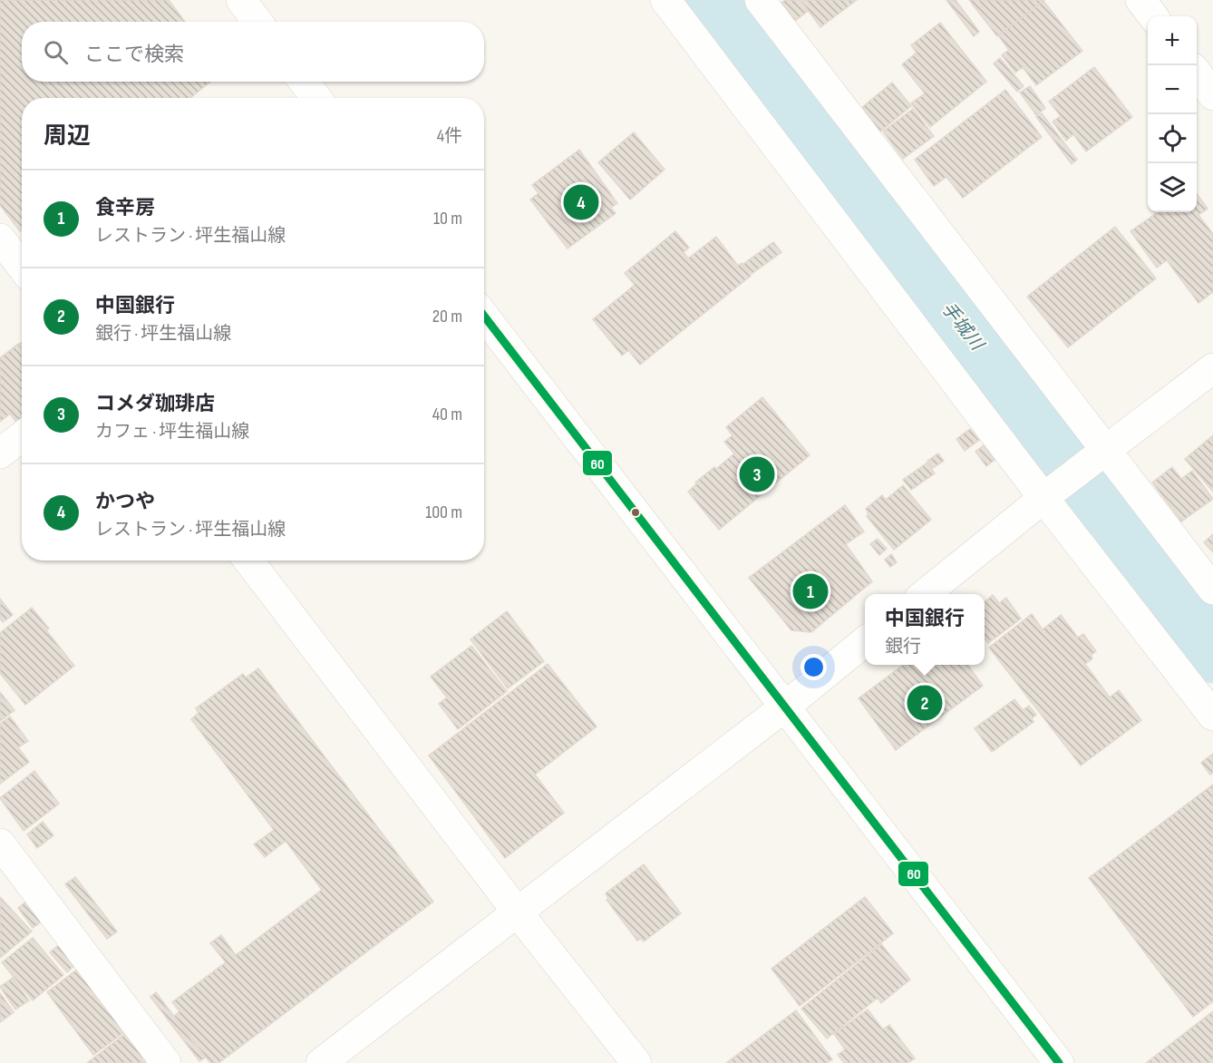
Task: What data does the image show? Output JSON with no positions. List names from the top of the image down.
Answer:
{
  "water": ["手城川"],
  "lines": ["transit line 60"],
  "page": {
    "map_buttons": ["+", "−"],
    "search": "ここで検索",
    "heading": ["周辺", "4件"],
    "list": [
      {
        "mark": "1",
        "name": "食辛房",
        "note": "レストラン · 坪生福山線",
        "value": "10 m"
      },
      {
        "mark": "2",
        "name": "中国銀行",
        "note": "銀行 · 坪生福山線",
        "value": "20 m"
      },
      {
        "mark": "3",
        "name": "コメダ珈琲店",
        "note": "カフェ · 坪生福山線",
        "value": "40 m"
      },
      {
        "mark": "4",
        "name": "かつや",
        "note": "レストラン · 坪生福山線",
        "value": "100 m"
      }
    ],
    "pins": [
      "4",
      "3",
      "1",
      "2"
    ],
    "popup": ["中国銀行", "銀行"]
  }
}
